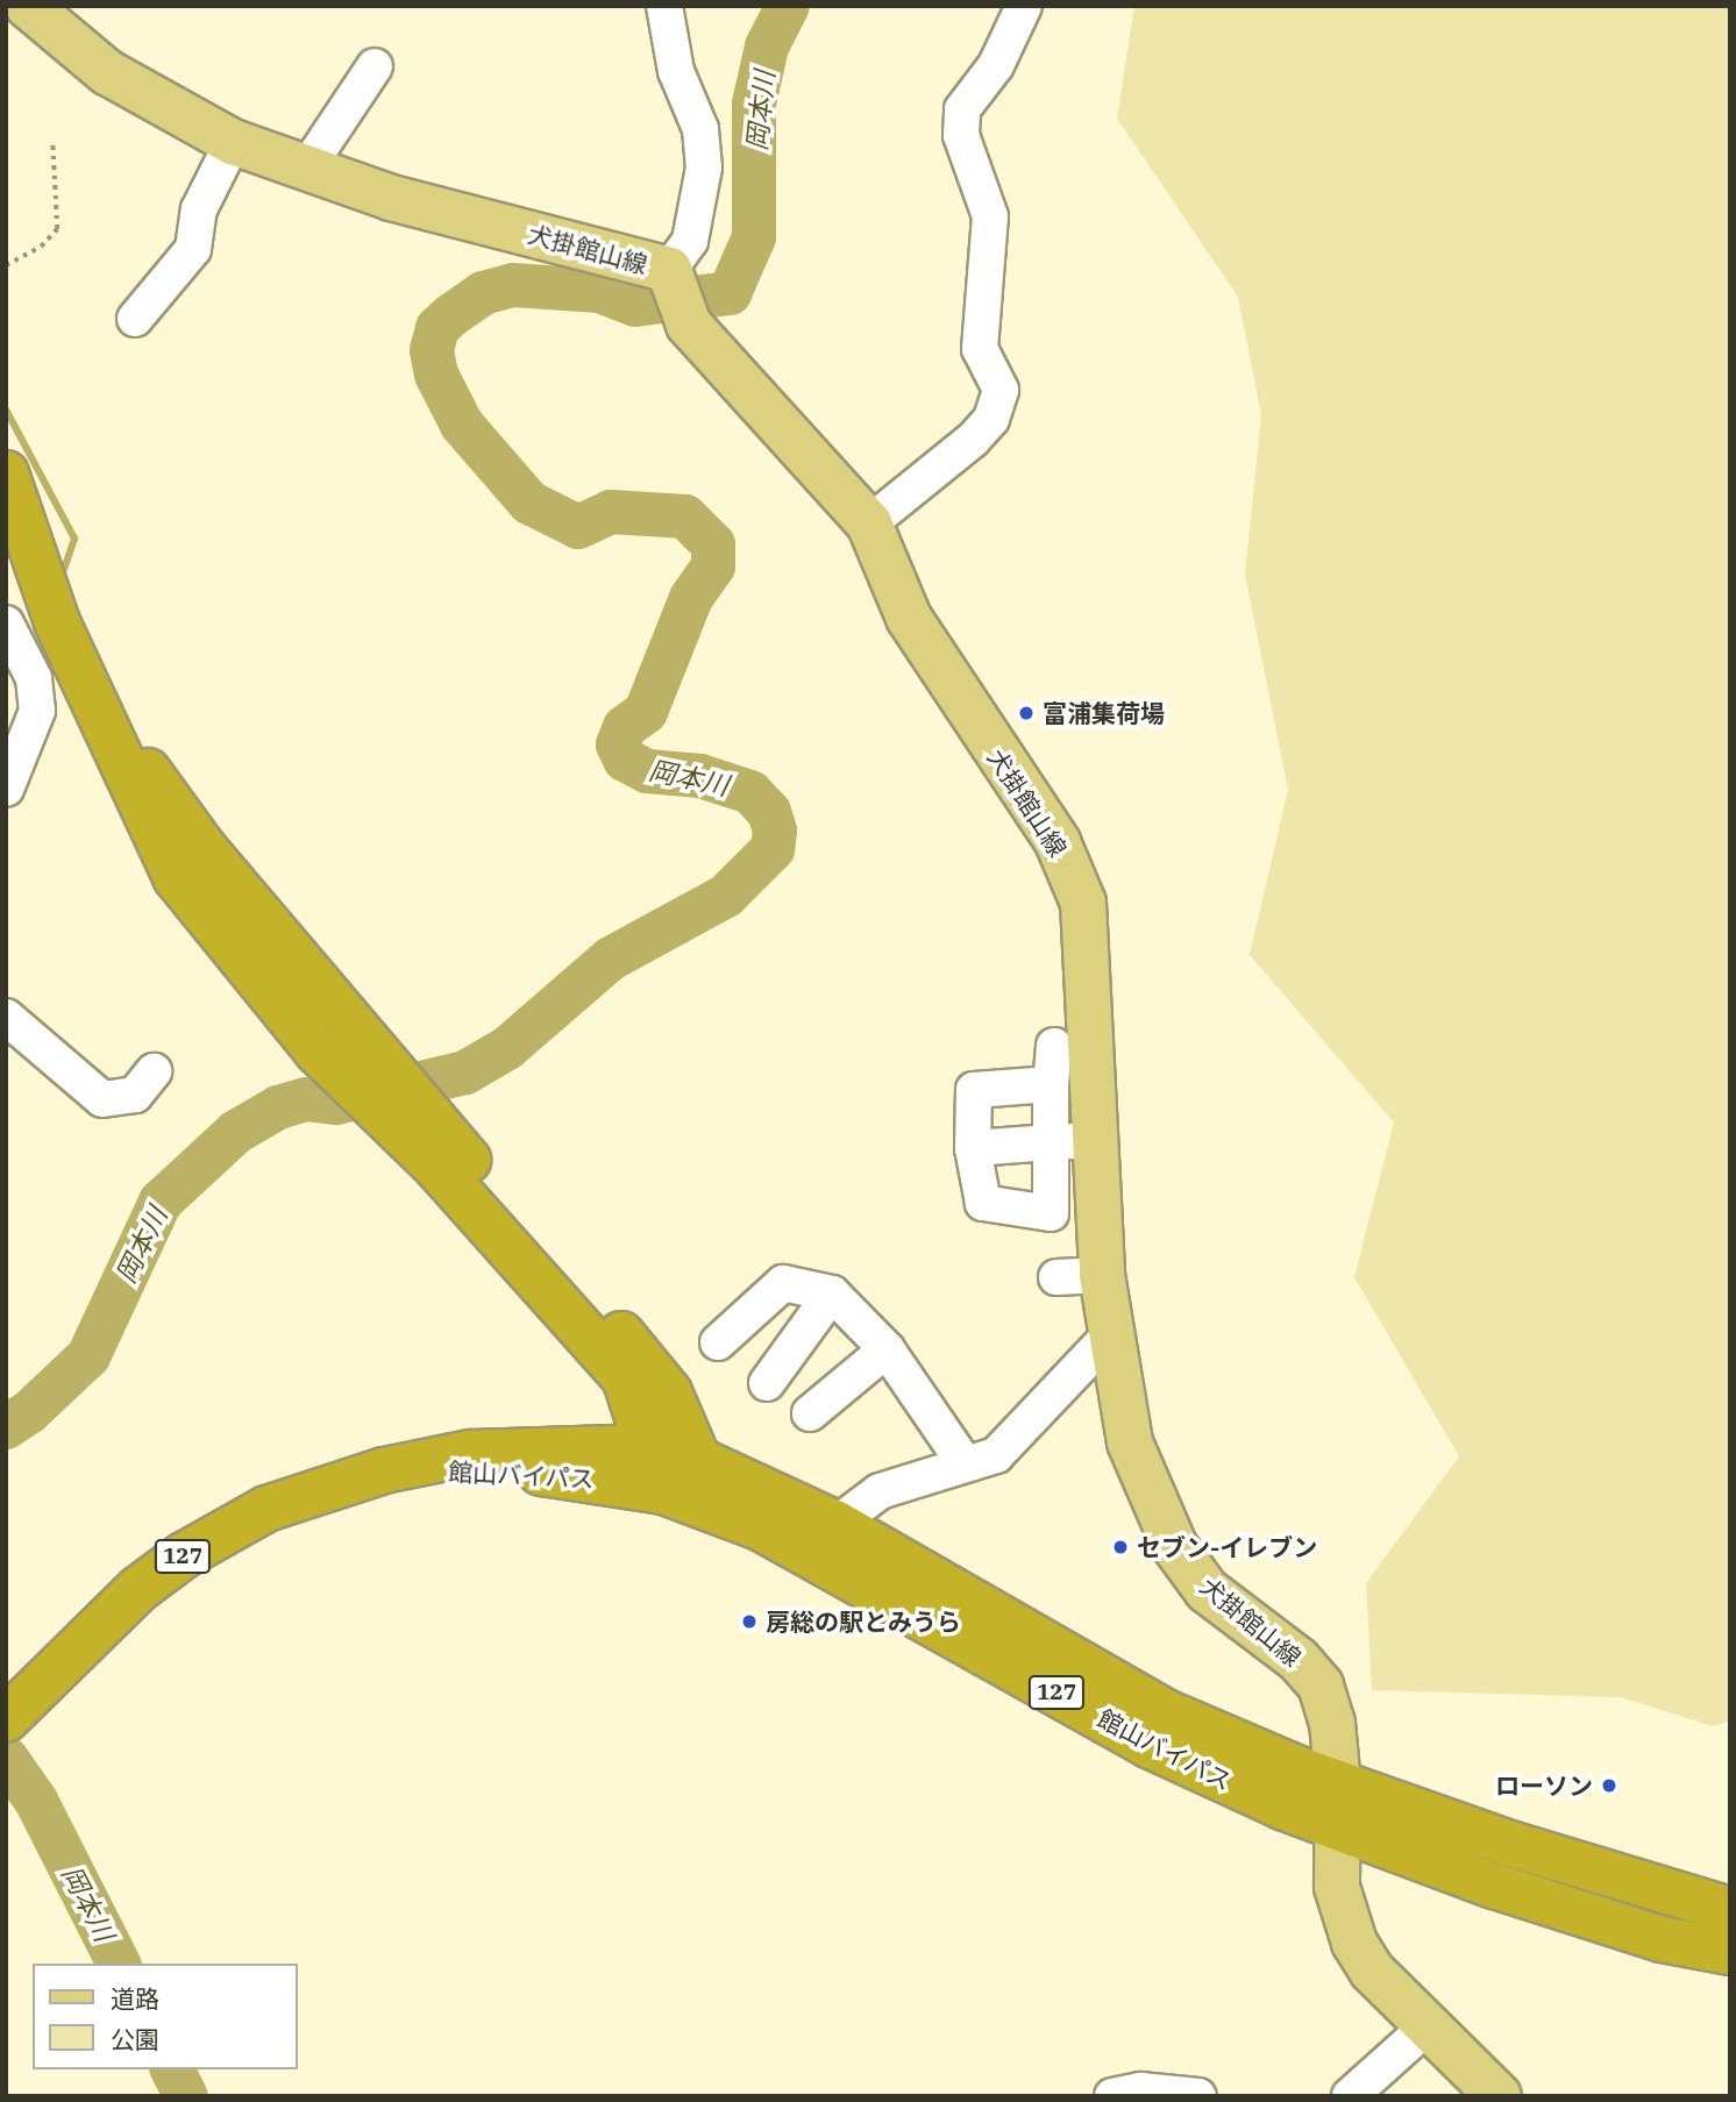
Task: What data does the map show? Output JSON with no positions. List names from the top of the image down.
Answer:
{
  "streets": {
    "highway": ["館山バイパス", "127"],
    "main road": ["犬掛館山線"]
  },
  "crossings": [
    ["犬掛館山線", "館山バイパス"]
  ],
  "water": ["岡本川"],
  "places": [
    "富浦集荷場",
    "セブン-イレブン",
    "房総の駅とみうら",
    "ローソン"
  ],
  "legend": ["道路", "公園"]
}
